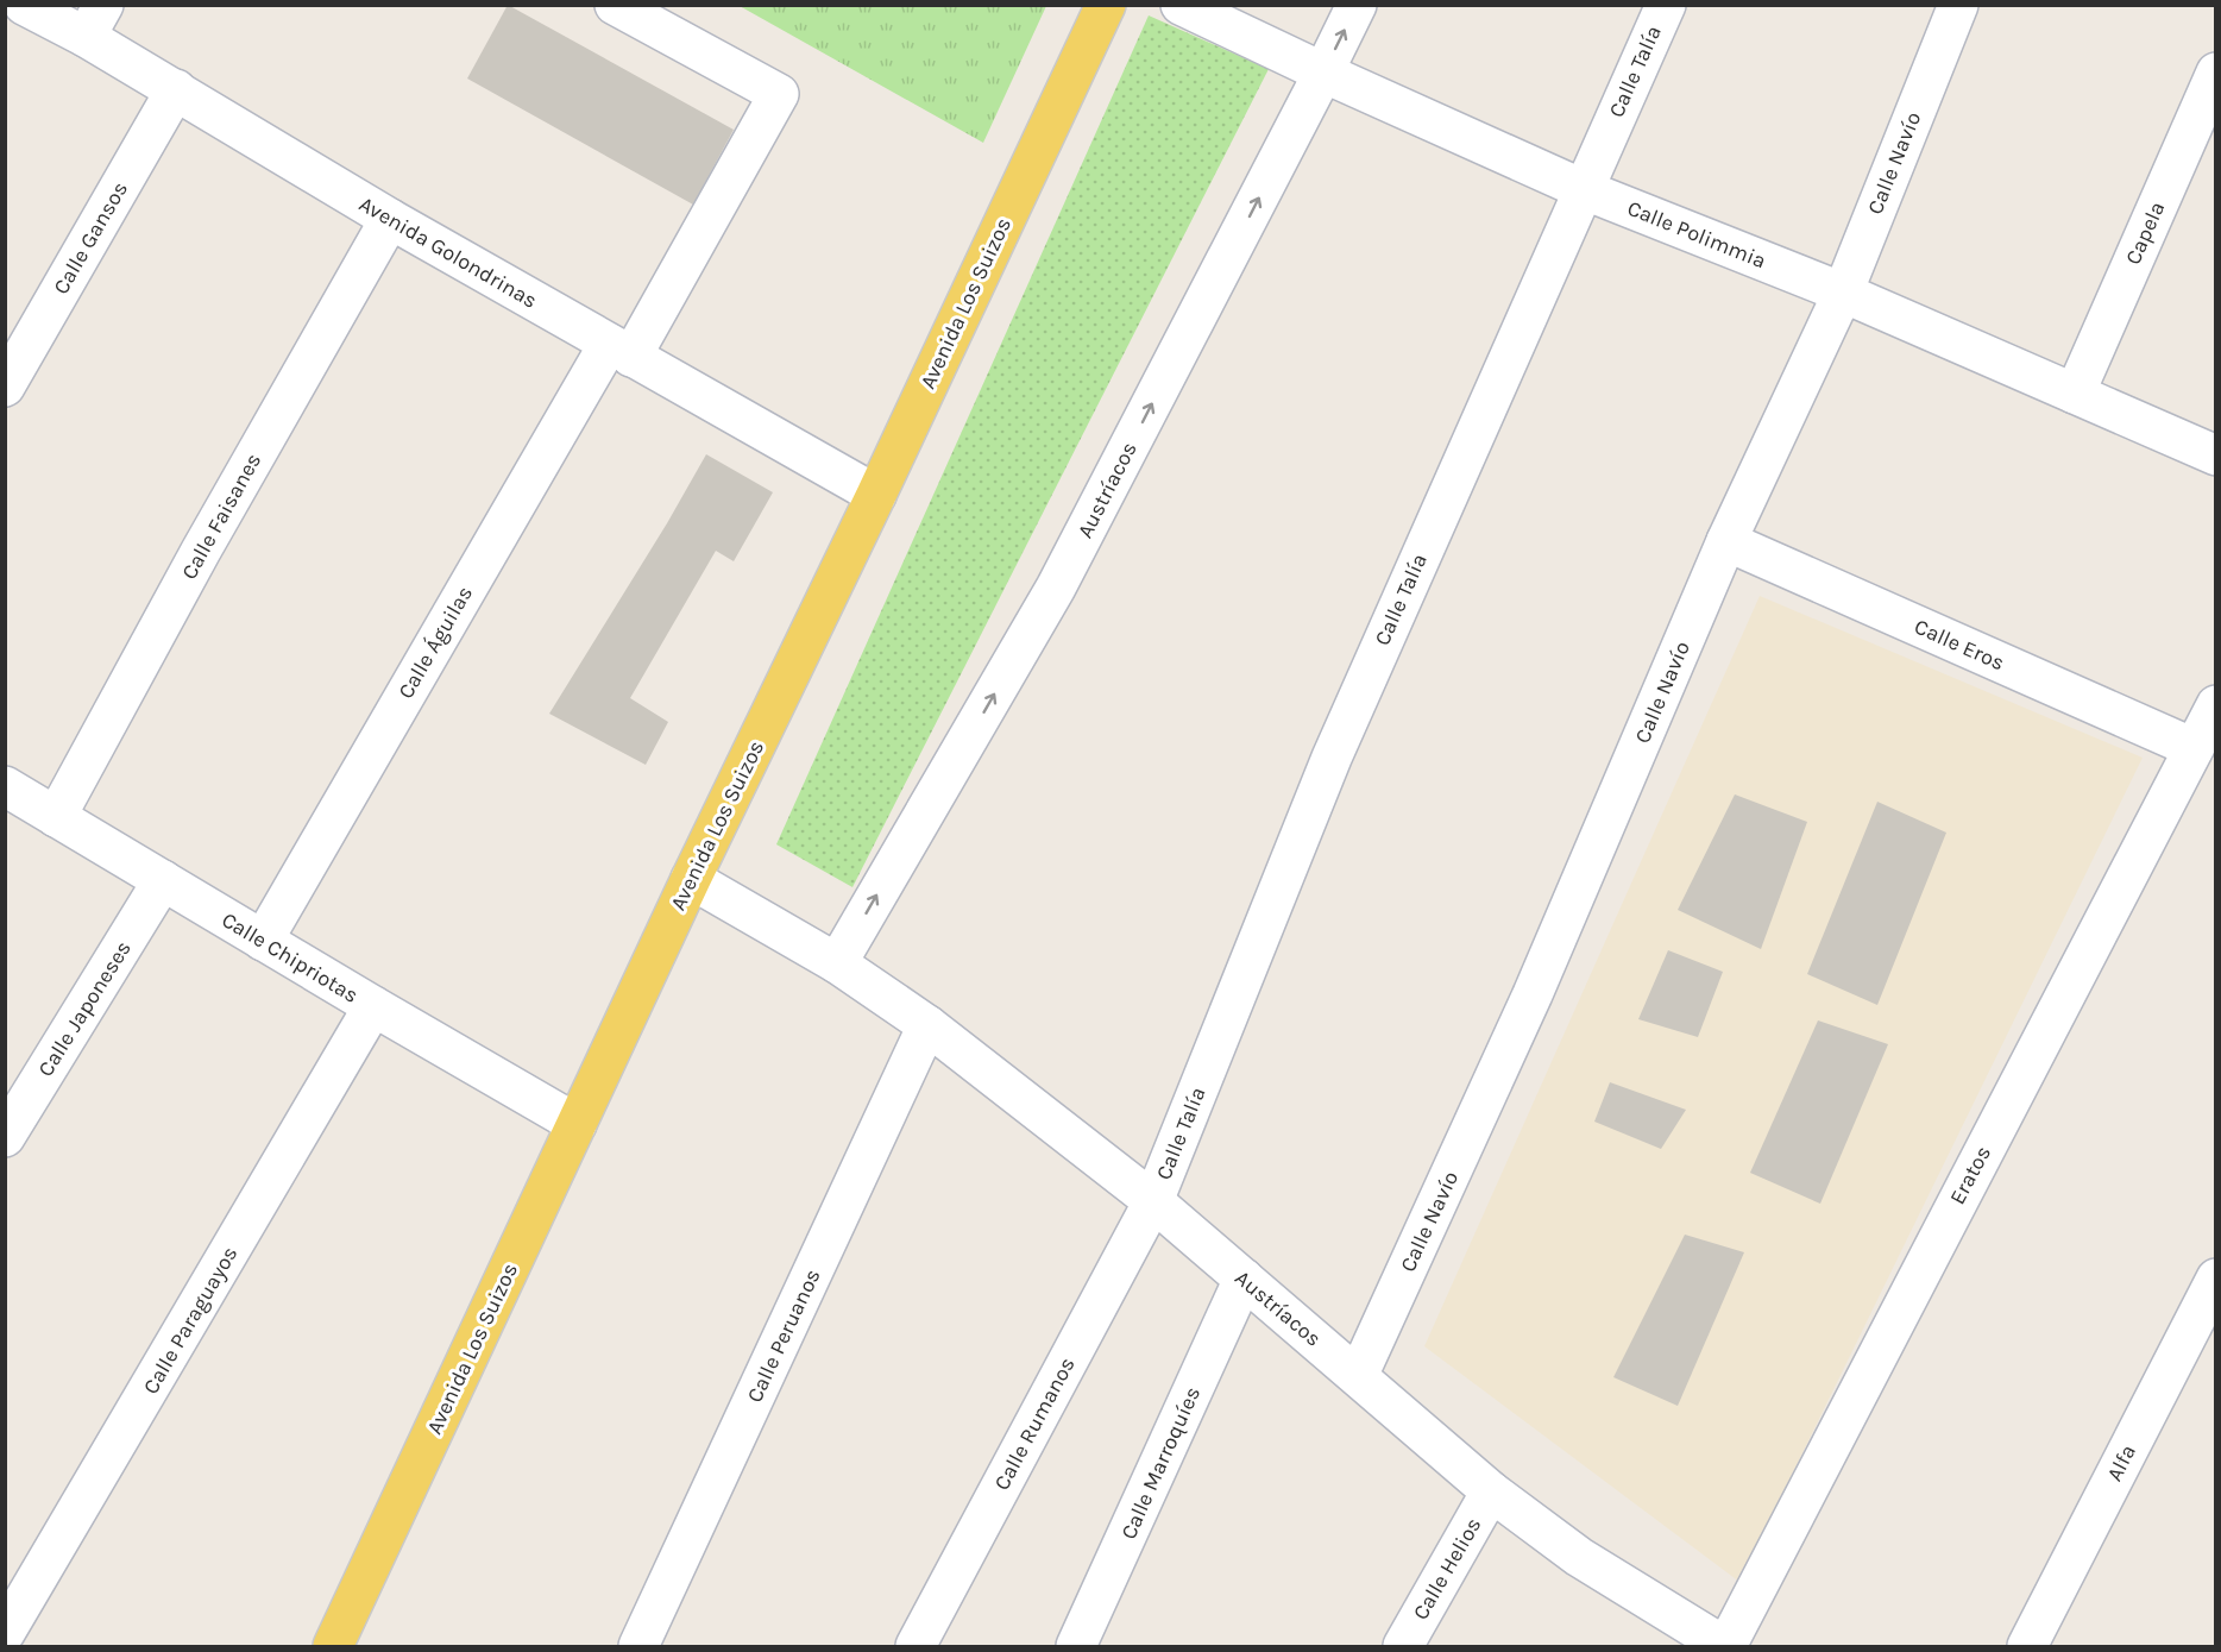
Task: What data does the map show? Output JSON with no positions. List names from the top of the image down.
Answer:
{
  "streets": {
    "main road": ["Avenida Los Suizos"],
    "street": [
      "Calle Talía",
      "Calle Navío",
      "Capela",
      "Calle Polimmia",
      "Calle Gansos",
      "Avenida Golondrinas",
      "Austríacos",
      "Calle Faisanes",
      "Calle Águilas",
      "Calle Eros",
      "Calle Chipriotas",
      "Calle Japoneses",
      "Eratos",
      "Calle Paraguayos",
      "Calle Peruanos",
      "Calle Rumanos",
      "Calle Marroquíes",
      "Alfa",
      "Calle Helios"
    ]
  },
  "crossings": [
    ["Calle Talía", "Calle Polimmia"],
    ["Calle Talía", "Austríacos"],
    ["Calle Talía", "Calle Rumanos"],
    ["Calle Navío", "Calle Polimmia"],
    ["Calle Navío", "Austríacos"],
    ["Calle Navío", "Calle Eros"],
    ["Capela", "Calle Polimmia"],
    ["Calle Polimmia", "Austríacos"],
    ["Calle Gansos", "Avenida Golondrinas"],
    ["Avenida Golondrinas", "Avenida Los Suizos"],
    ["Avenida Golondrinas", "Calle Faisanes"],
    ["Avenida Golondrinas", "Calle Águilas"],
    ["Avenida Los Suizos", "Austríacos"],
    ["Avenida Los Suizos", "Calle Chipriotas"],
    ["Austríacos", "Eratos"],
    ["Austríacos", "Calle Peruanos"],
    ["Austríacos", "Calle Rumanos"],
    ["Austríacos", "Calle Marroquíes"],
    ["Austríacos", "Calle Helios"],
    ["Calle Faisanes", "Calle Chipriotas"],
    ["Calle Águilas", "Calle Chipriotas"],
    ["Calle Eros", "Eratos"],
    ["Calle Chipriotas", "Calle Japoneses"],
    ["Calle Chipriotas", "Calle Paraguayos"]
  ],
  "one_way": ["Austríacos"]
}
